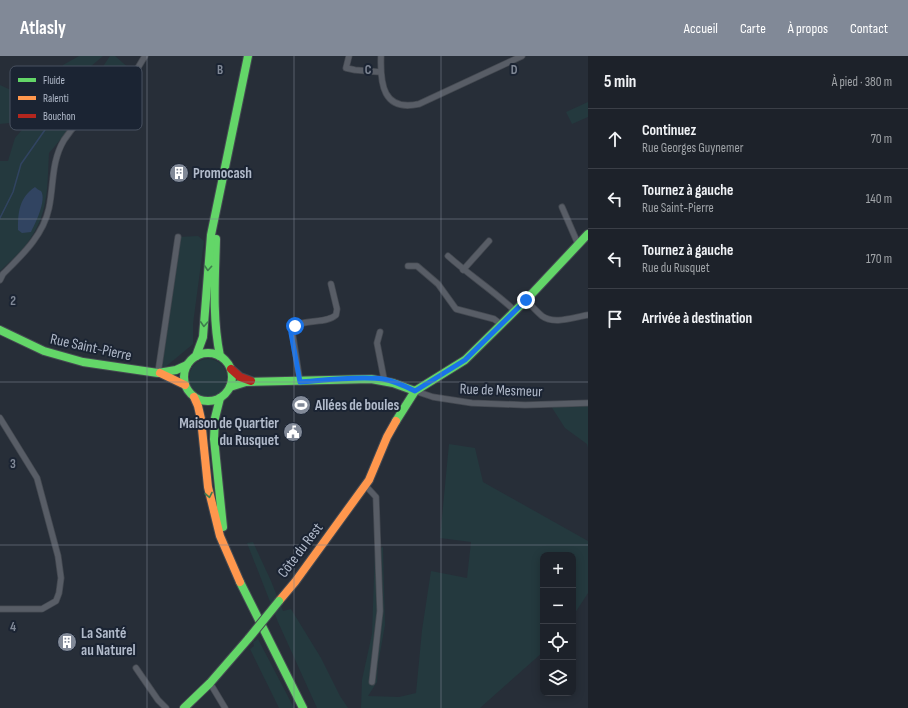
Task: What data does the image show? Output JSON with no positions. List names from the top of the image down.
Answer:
{
  "streets": {
    "main road": ["Rue Saint-Pierre", "Côte du Rest"],
    "street": ["Rue de Mesmeur"]
  },
  "crossings": [
    ["Rue de Mesmeur", "Côte du Rest"]
  ],
  "places": {
    "building": ["Promocash", "La Santé au Naturel"],
    "sports": ["Allées de boules"],
    "public building": ["Maison de Quartier du Rusquet"]
  },
  "legend": ["Fluide", "Ralenti", "Bouchon"],
  "page": {
    "header": "Atlasly",
    "nav": [
      "Accueil",
      "Carte",
      "À propos",
      "Contact"
    ],
    "heading": ["5 min", "À pied · 380 m"],
    "list": [
      ["Continuez", "Rue Georges Guynemer", "70 m"],
      ["Tournez à gauche", "Rue Saint-Pierre", "140 m"],
      ["Tournez à gauche", "Rue du Rusquet", "170 m"],
      "Arrivée à destination"
    ],
    "map_buttons": ["+", "−"]
  },
  "grid": {
    "columns": ["B", "C", "D"],
    "rows": ["2", "3", "4"]
  }
}
